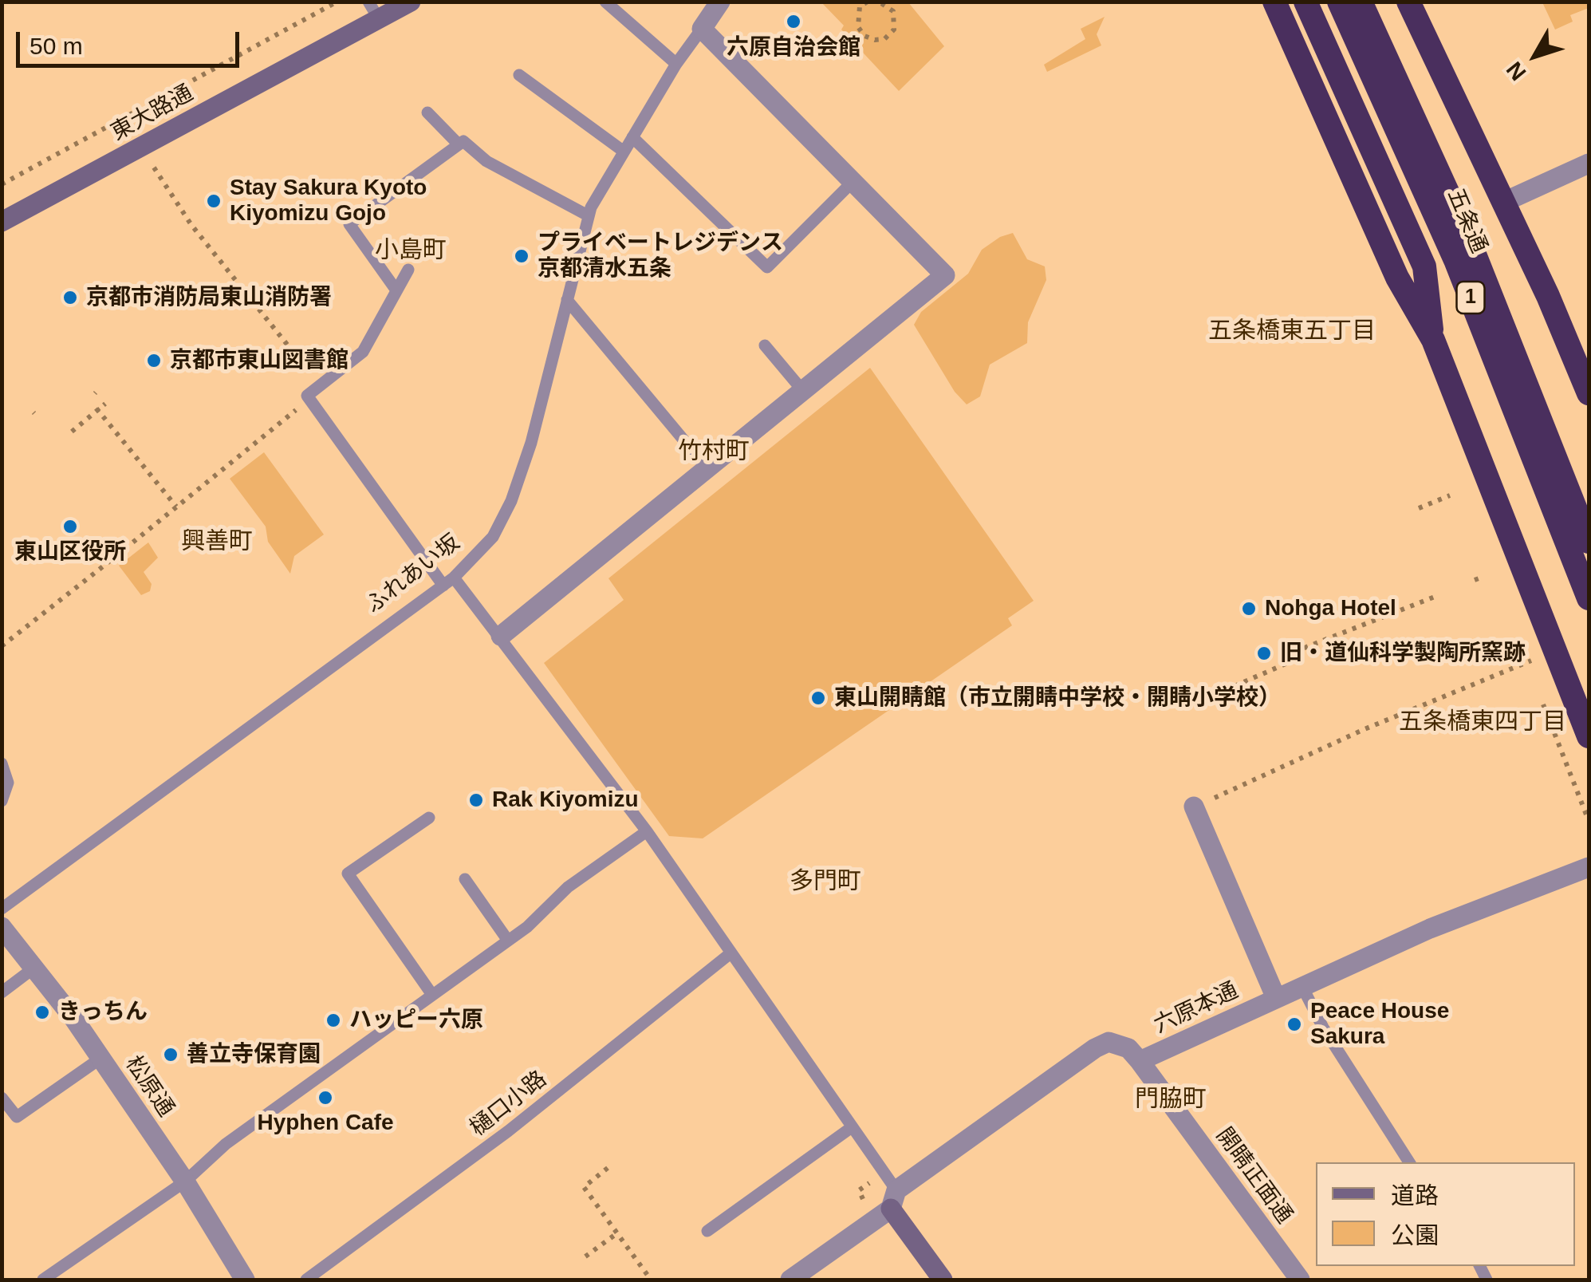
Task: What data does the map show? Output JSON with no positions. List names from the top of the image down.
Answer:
{
  "streets": {
    "highway": ["五条通", "1"],
    "main road": ["東大路通"],
    "street": [
      "ふれあい坂",
      "六原本通",
      "松原通",
      "開睛正面通"
    ],
    "lane": ["樋口小路"]
  },
  "crossings": [
    ["六原本通", "開睛正面通"]
  ],
  "districts": [
    "小島町",
    "五条橋東五丁目",
    "竹村町",
    "興善町",
    "五条橋東四丁目",
    "多門町",
    "門脇町"
  ],
  "places": [
    "六原自治会館",
    "Stay Sakura Kyoto Kiyomizu Gojo",
    "プライベートレジデンス 京都清水五条",
    "京都市消防局東山消防署",
    "京都市東山図書館",
    "東山区役所",
    "Nohga Hotel",
    "旧・道仙科学製陶所窯跡",
    "東山開睛館（市立開睛中学校・開睛小学校）",
    "Rak Kiyomizu",
    "きっちん",
    "ハッピー六原",
    "Peace House Sakura",
    "善立寺保育園",
    "Hyphen Cafe"
  ],
  "legend": ["道路", "公園"],
  "scale_bar": "50 m",
  "north": "bottom left"
}
